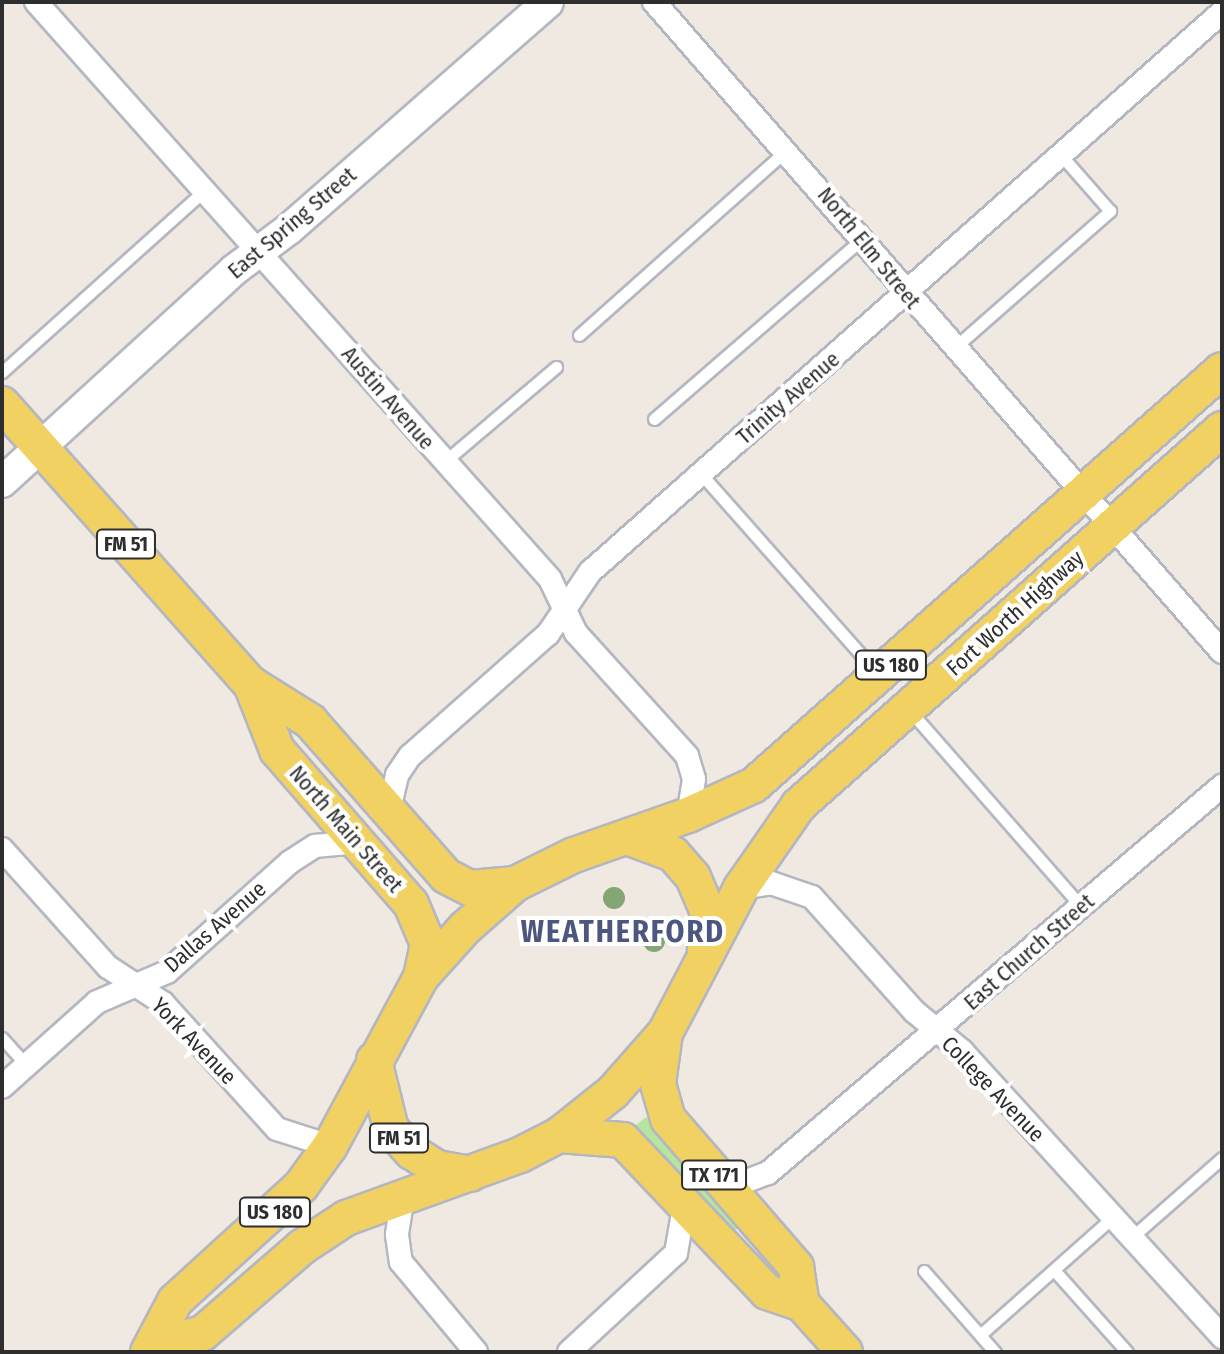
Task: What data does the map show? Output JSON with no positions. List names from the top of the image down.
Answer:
{
  "streets": {
    "main road": [
      "FM 51",
      "Fort Worth Highway",
      "US 180",
      "North Main Street",
      "TX 171"
    ],
    "street": [
      "East Spring Street",
      "North Elm Street",
      "Austin Avenue",
      "Trinity Avenue",
      "Dallas Avenue",
      "East Church Street",
      "York Avenue",
      "College Avenue"
    ]
  },
  "crossings": [
    ["East Spring Street", "Austin Avenue"],
    ["East Spring Street", "North Main Street"],
    ["North Elm Street", "Trinity Avenue"],
    ["North Elm Street", "Fort Worth Highway"],
    ["Austin Avenue", "Trinity Avenue"],
    ["Austin Avenue", "Fort Worth Highway"],
    ["Austin Avenue", "US 180"],
    ["Trinity Avenue", "North Main Street"],
    ["FM 51", "US 180"],
    ["Fort Worth Highway", "US 180"],
    ["Fort Worth Highway", "College Avenue"],
    ["US 180", "North Main Street"],
    ["US 180", "York Avenue"],
    ["US 180", "TX 171"],
    ["North Main Street", "Dallas Avenue"],
    ["Dallas Avenue", "York Avenue"],
    ["East Church Street", "College Avenue"],
    ["East Church Street", "TX 171"]
  ],
  "districts": ["WEATHERFORD"]
}
